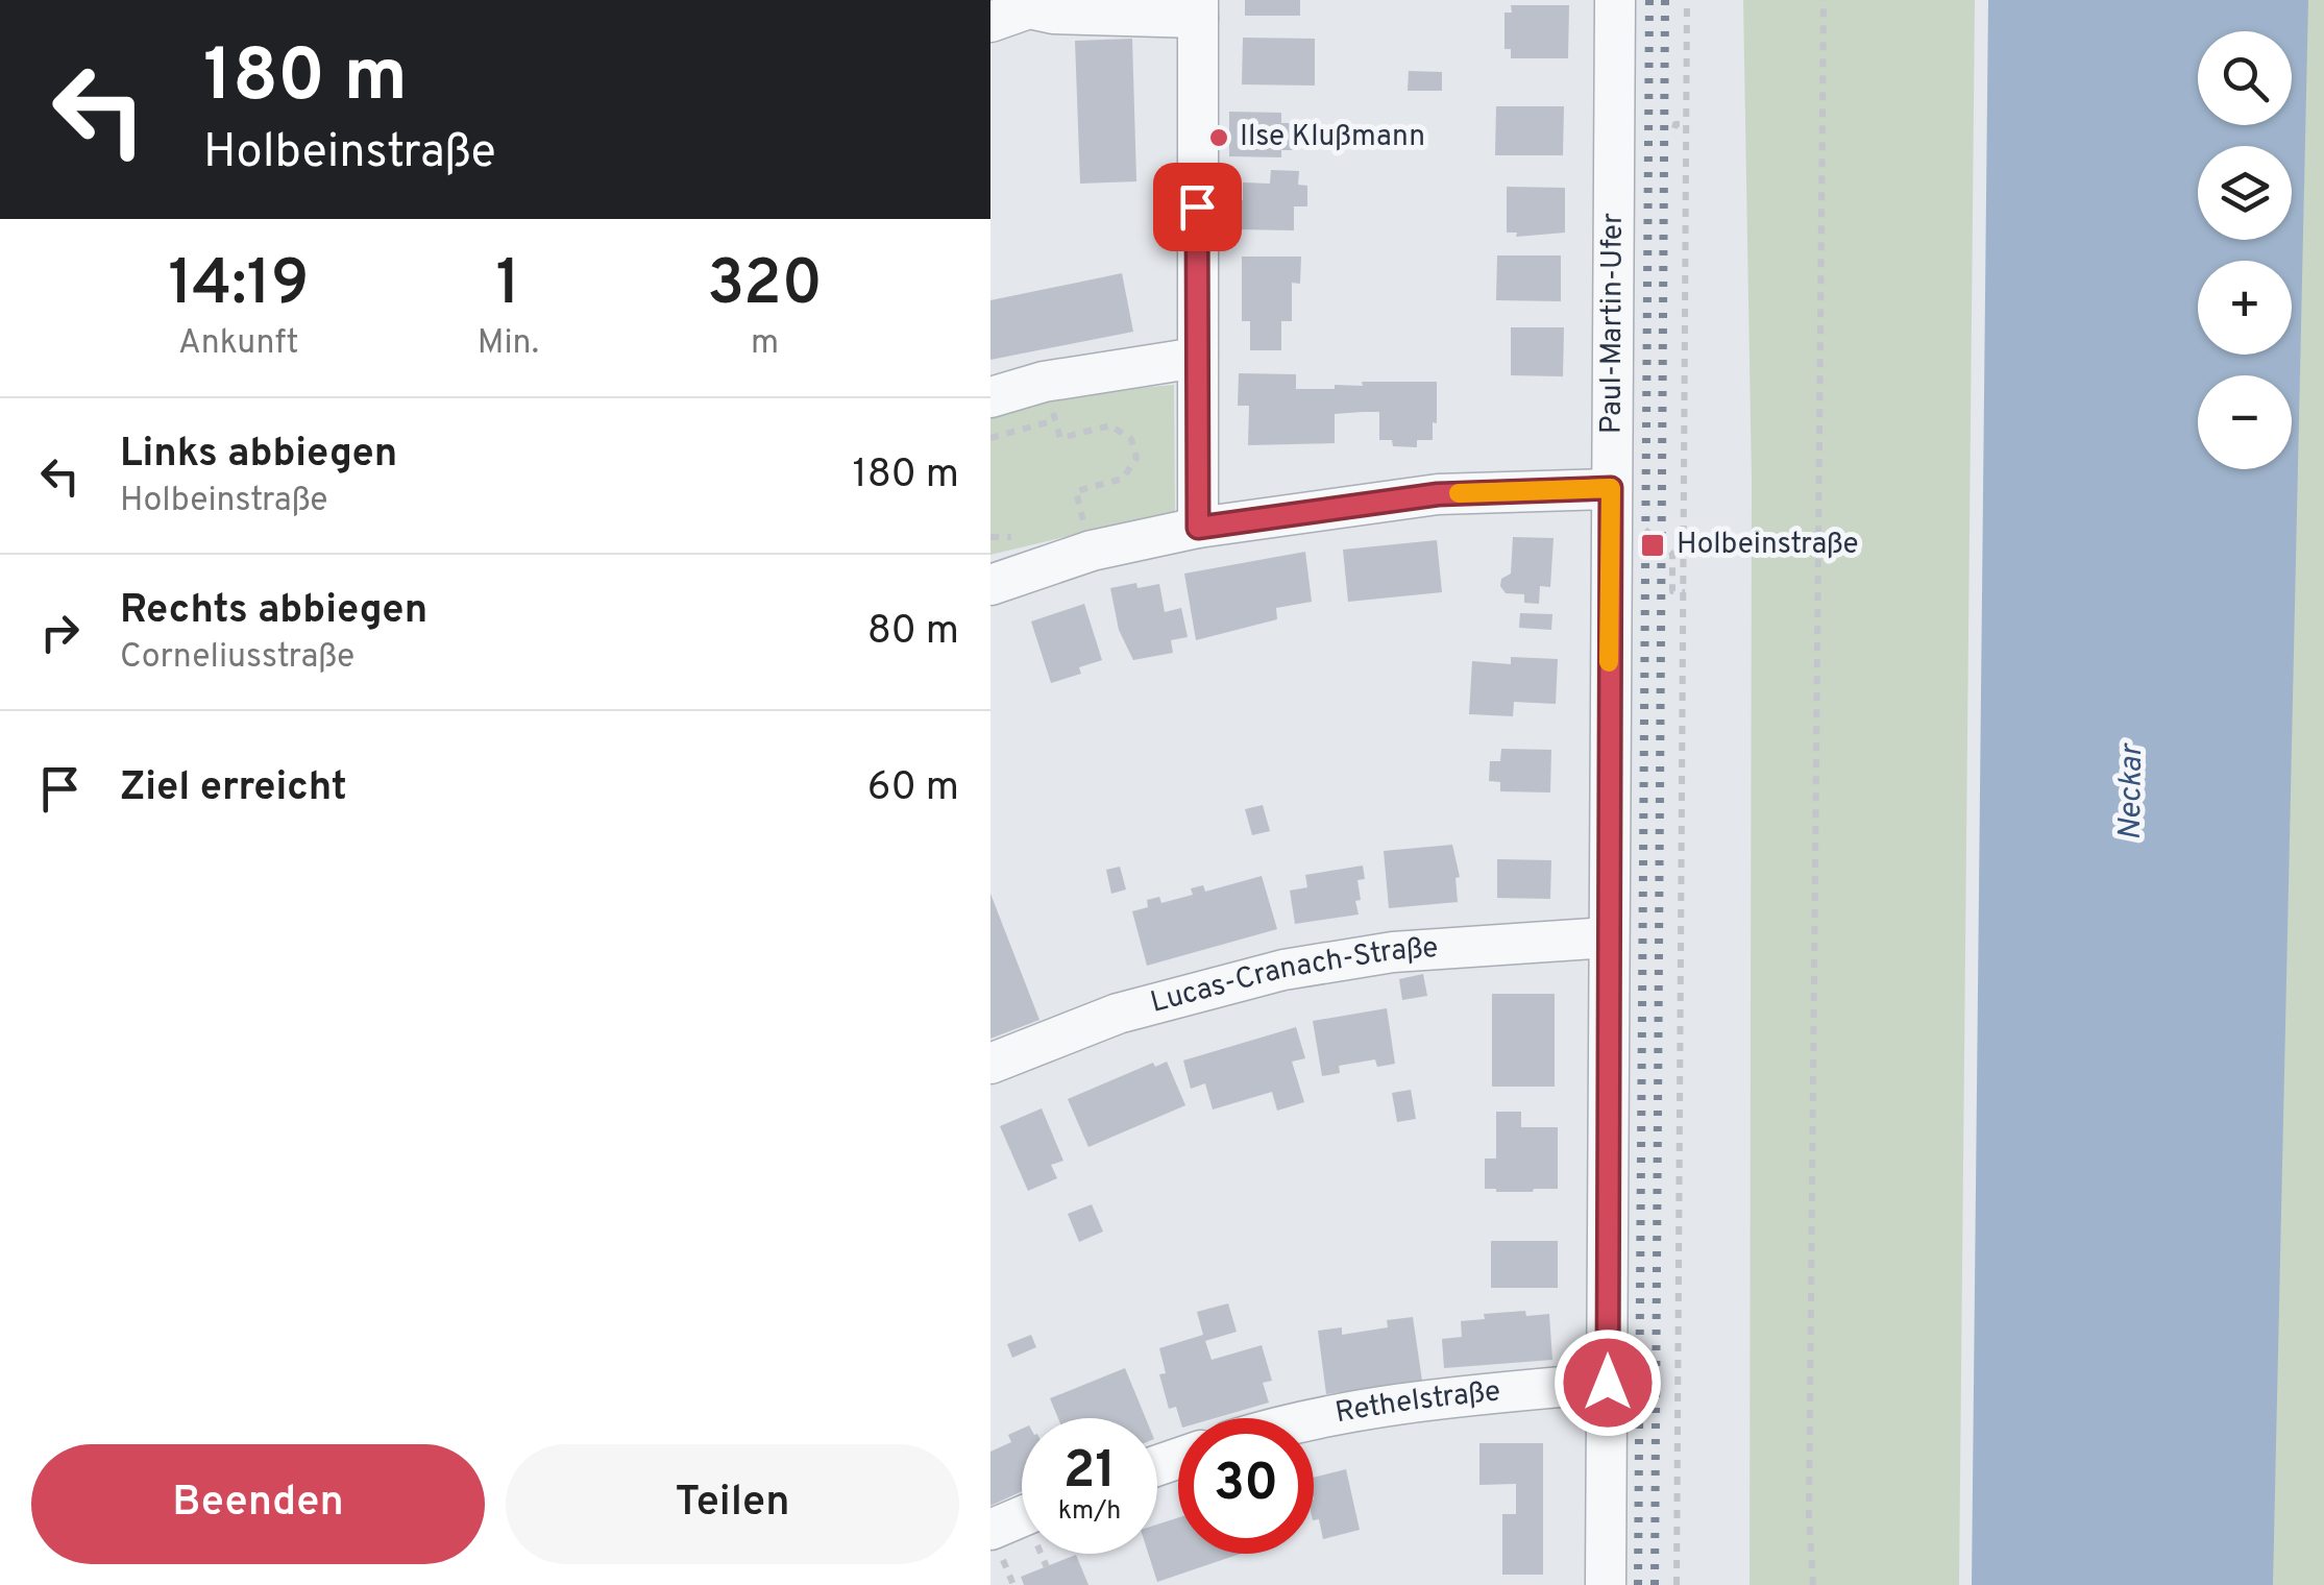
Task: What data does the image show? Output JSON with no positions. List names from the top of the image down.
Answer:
{
  "streets": {
    "street": ["Paul-Martin-Ufer", "Lucas-Cranach-Straße", "Rethelstraße"]
  },
  "crossings": [
    ["Paul-Martin-Ufer", "Lucas-Cranach-Straße"],
    ["Paul-Martin-Ufer", "Rethelstraße"]
  ],
  "water": ["Neckar"],
  "places": {
    "other": ["Ilse Klußmann"],
    "transit": ["Holbeinstraße"]
  },
  "page": {
    "turn": ["180 m", "Holbeinstraße"],
    "map_buttons": ["+", "−"],
    "eta": [
      "14:19",
      "Ankunft",
      "1",
      "Min.",
      "320",
      "m"
    ],
    "list": [
      {
        "name": "Links abbiegen",
        "note": "Holbeinstraße",
        "value": "180 m"
      },
      {
        "name": "Rechts abbiegen",
        "note": "Corneliusstraße",
        "value": "80 m"
      },
      {
        "name": "Ziel erreicht",
        "value": "60 m"
      }
    ],
    "speed": "21 km/h",
    "limit": "30",
    "buttons": ["Beenden", "Teilen"]
  }
}
